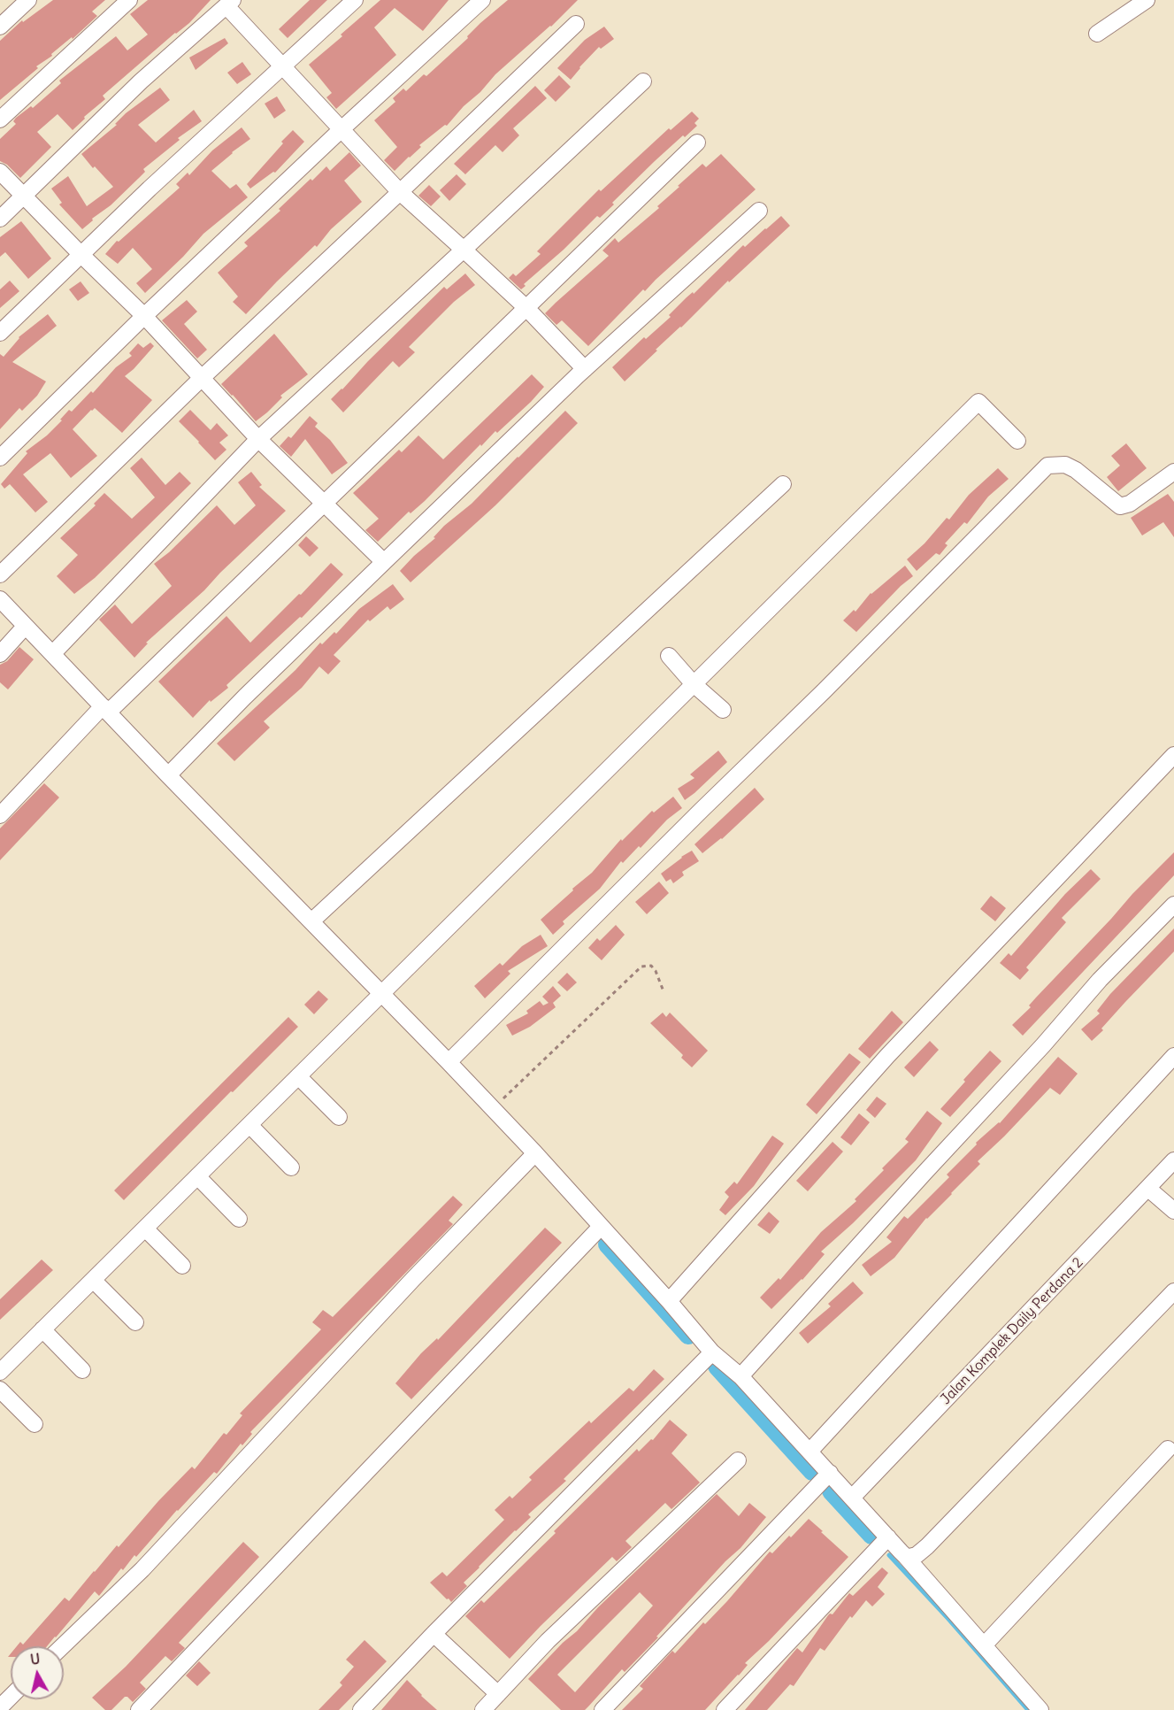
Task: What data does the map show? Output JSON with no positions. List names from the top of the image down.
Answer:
{
  "streets": {
    "street": ["Jalan Komplek Daily Perdana 2"]
  },
  "north": "top"
}
